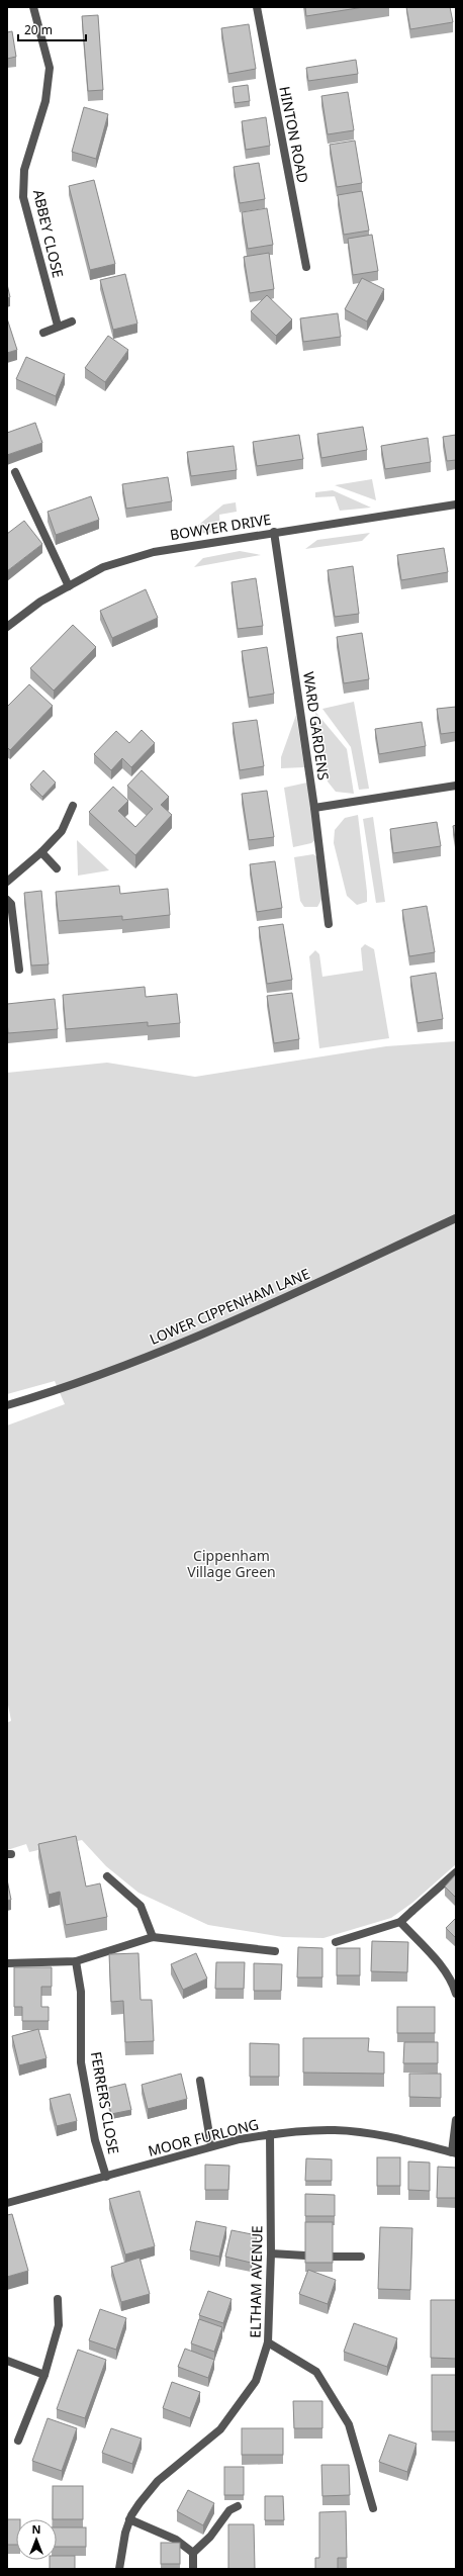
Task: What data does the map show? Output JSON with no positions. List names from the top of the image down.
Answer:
{
  "streets": {
    "street": [
      "HINTON ROAD",
      "ABBEY CLOSE",
      "BOWYER DRIVE",
      "WARD GARDENS",
      "LOWER CIPPENHAM LANE",
      "FERRERS CLOSE",
      "MOOR FURLONG",
      "ELTHAM AVENUE"
    ]
  },
  "crossings": [
    ["BOWYER DRIVE", "WARD GARDENS"],
    ["FERRERS CLOSE", "MOOR FURLONG"],
    ["MOOR FURLONG", "ELTHAM AVENUE"]
  ],
  "parks": ["Cippenham Village Green"],
  "scale_bar": "20 m",
  "north": "top"
}
